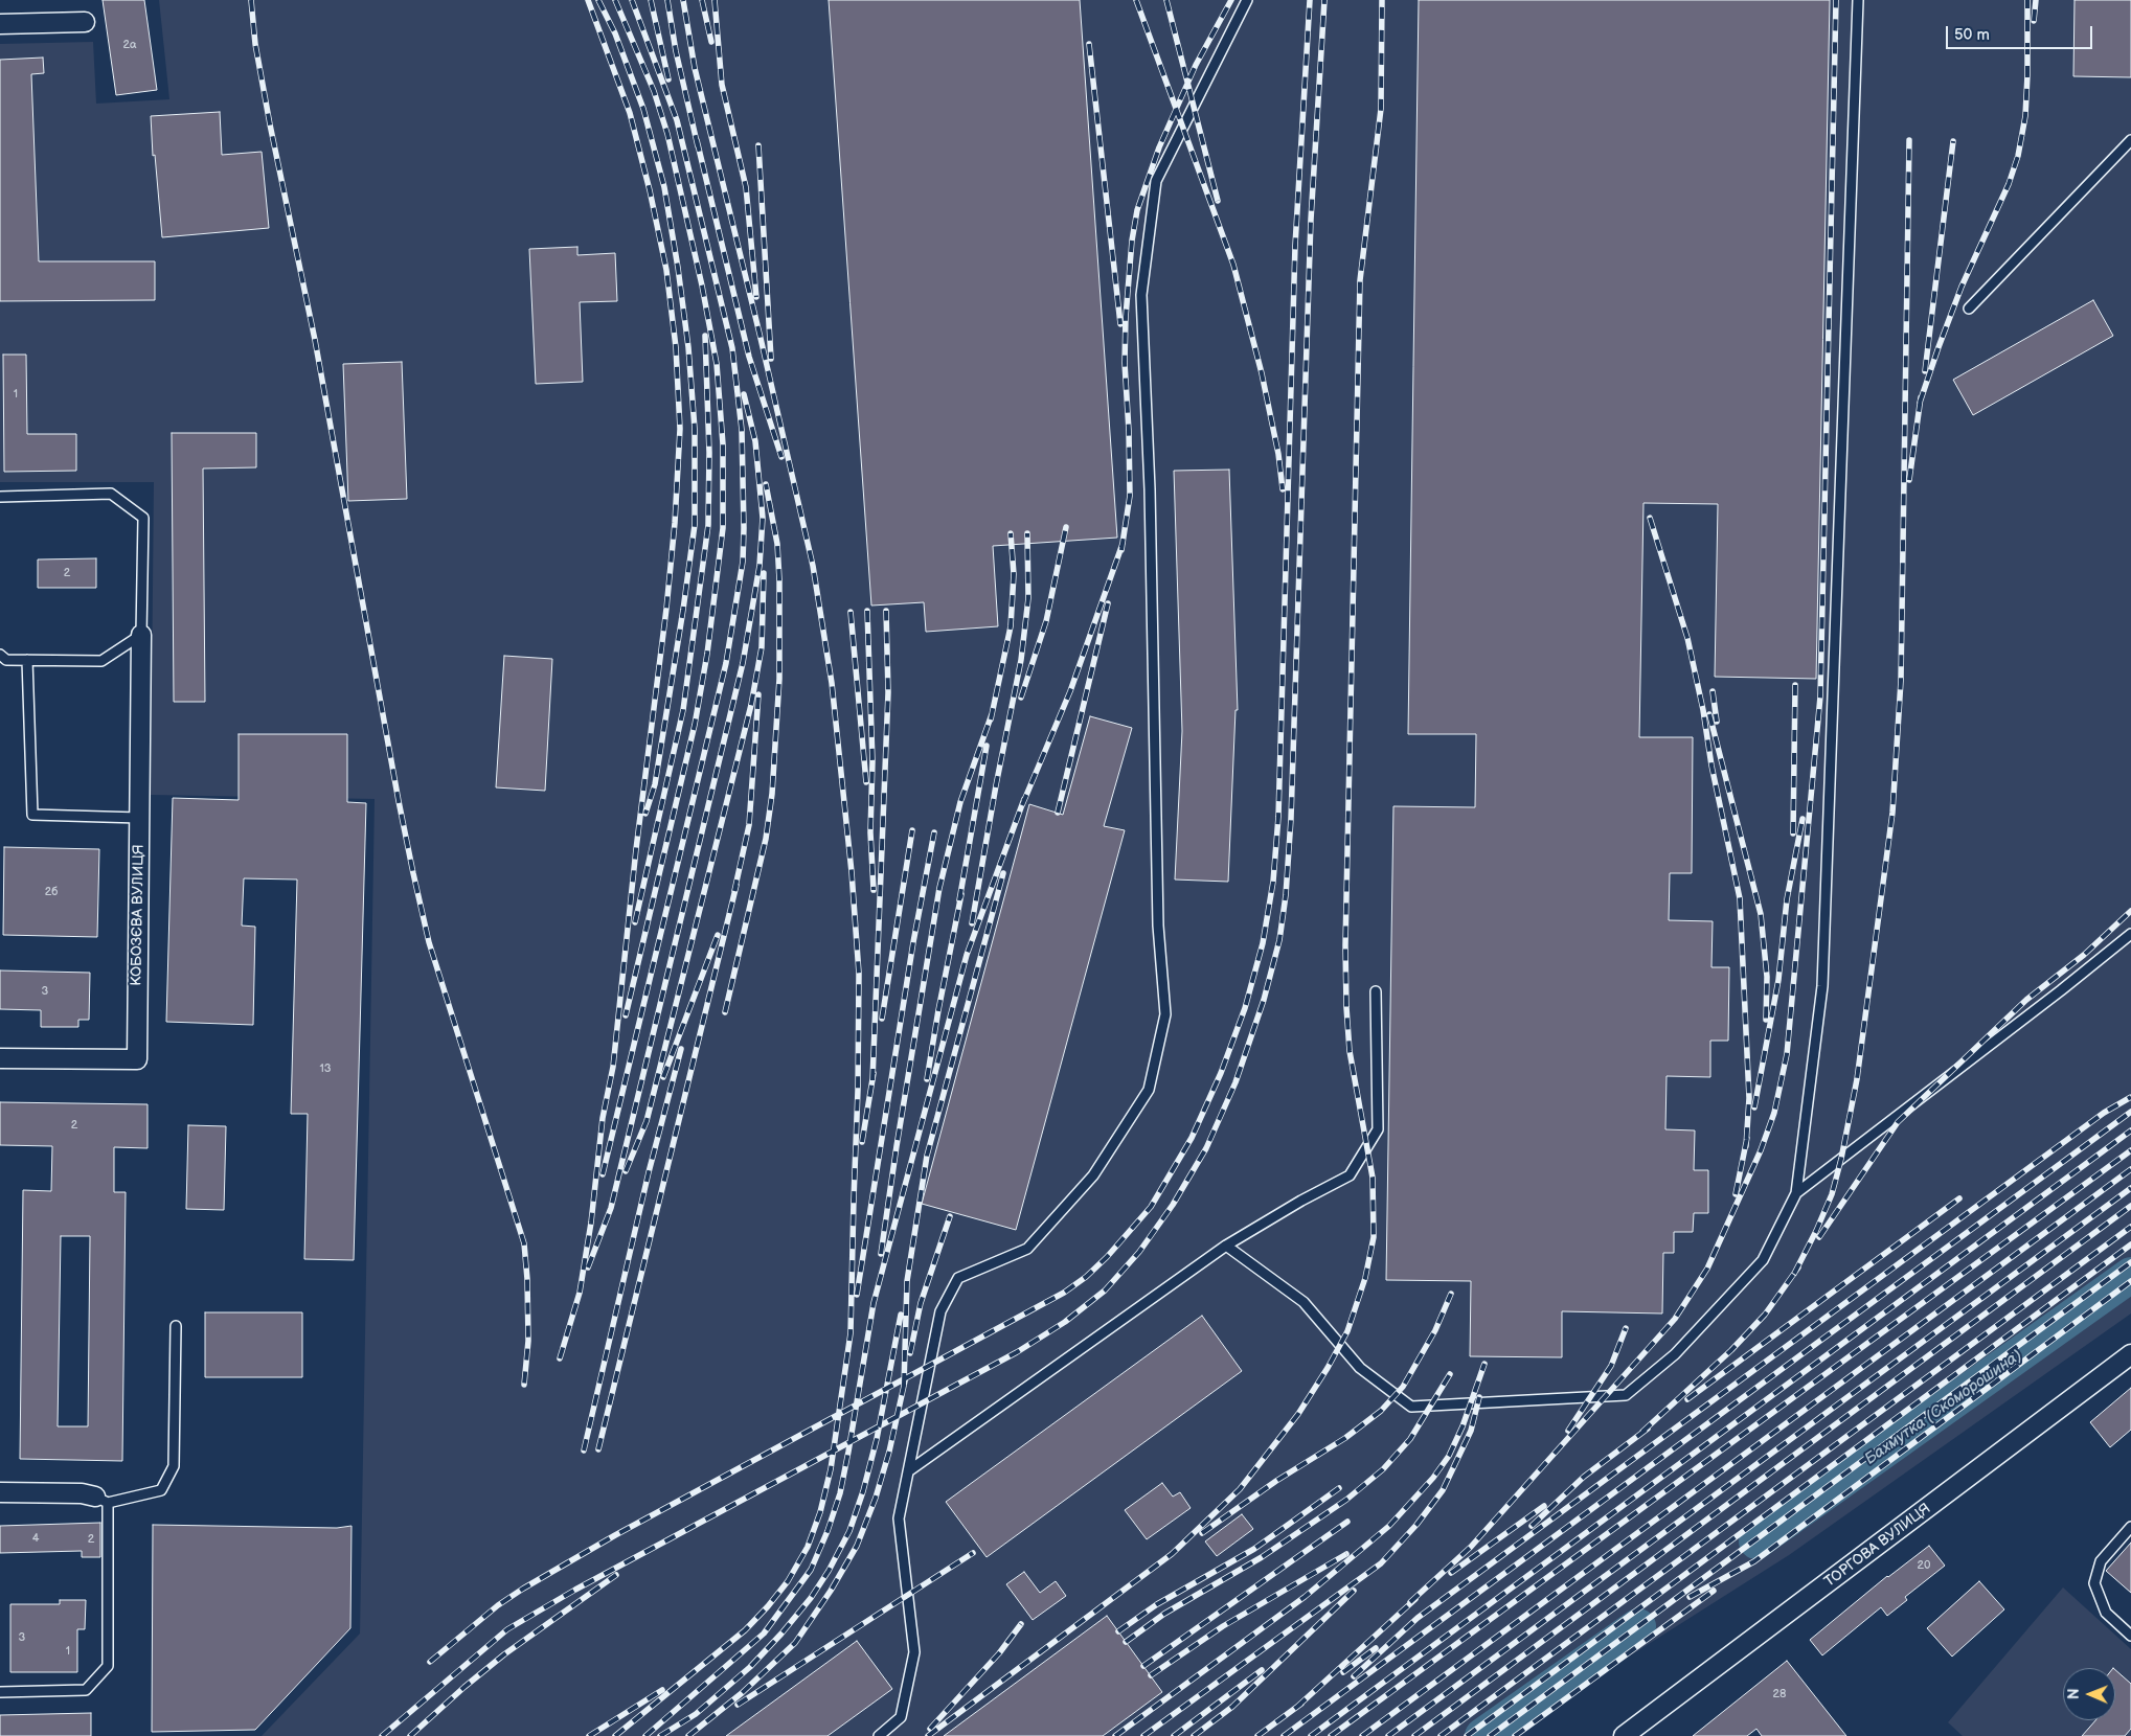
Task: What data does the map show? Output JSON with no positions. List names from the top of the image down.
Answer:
{
  "streets": {
    "street": ["КОБОЗЄВА ВУЛИЦЯ", "ТОРГОВА ВУЛИЦЯ"]
  },
  "water": ["Бахмутка (Скоморошина)"],
  "house_numbers": [
    "2а",
    "1",
    "2",
    "2б",
    "3",
    "13",
    "2",
    "4",
    "2",
    "20",
    "3",
    "1",
    "28"
  ],
  "scale_bar": "50 m",
  "north": "left"
}
